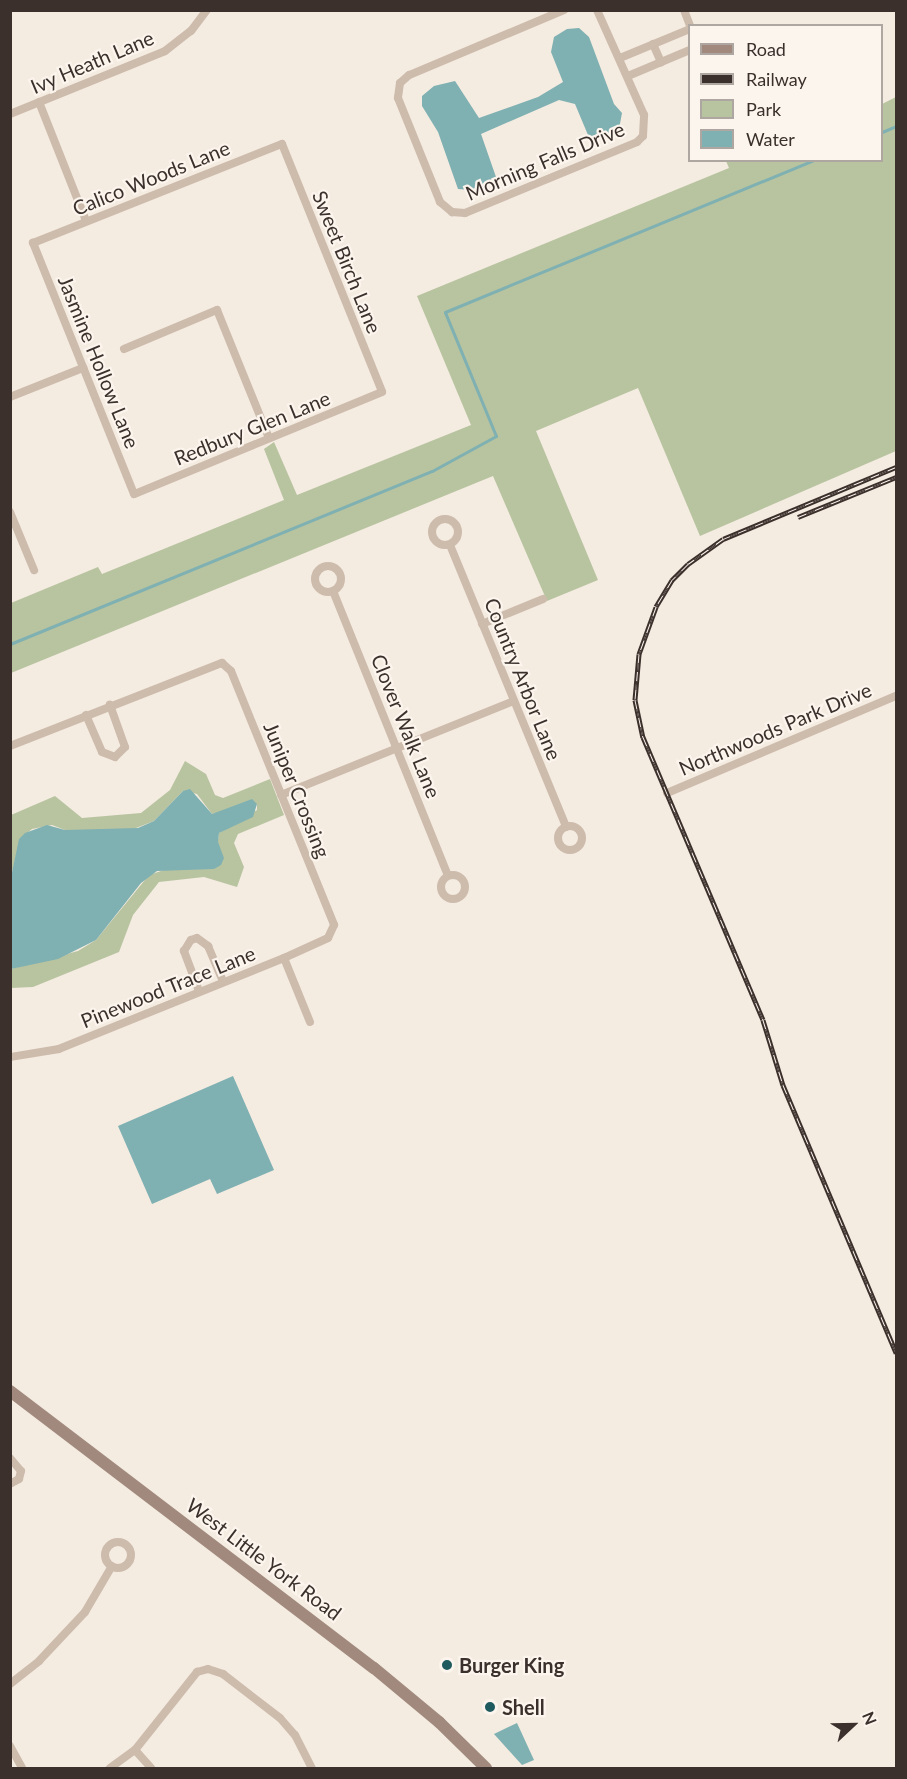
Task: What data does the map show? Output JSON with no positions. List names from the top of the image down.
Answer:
{
  "streets": {
    "main road": ["West Little York Road"],
    "street": [
      "Ivy Heath Lane",
      "Morning Falls Drive",
      "Calico Woods Lane",
      "Sweet Birch Lane",
      "Jasmine Hollow Lane",
      "Redbury Glen Lane",
      "Country Arbor Lane",
      "Clover Walk Lane",
      "Northwoods Park Drive",
      "Juniper Crossing",
      "Pinewood Trace Lane"
    ]
  },
  "crossings": [
    ["Calico Woods Lane", "Sweet Birch Lane"],
    ["Calico Woods Lane", "Jasmine Hollow Lane"],
    ["Sweet Birch Lane", "Redbury Glen Lane"],
    ["Jasmine Hollow Lane", "Redbury Glen Lane"],
    ["Juniper Crossing", "Pinewood Trace Lane"]
  ],
  "places": ["Burger King", "Shell"],
  "legend": [
    "Road",
    "Railway",
    "Park",
    "Water"
  ],
  "north": "right"
}
